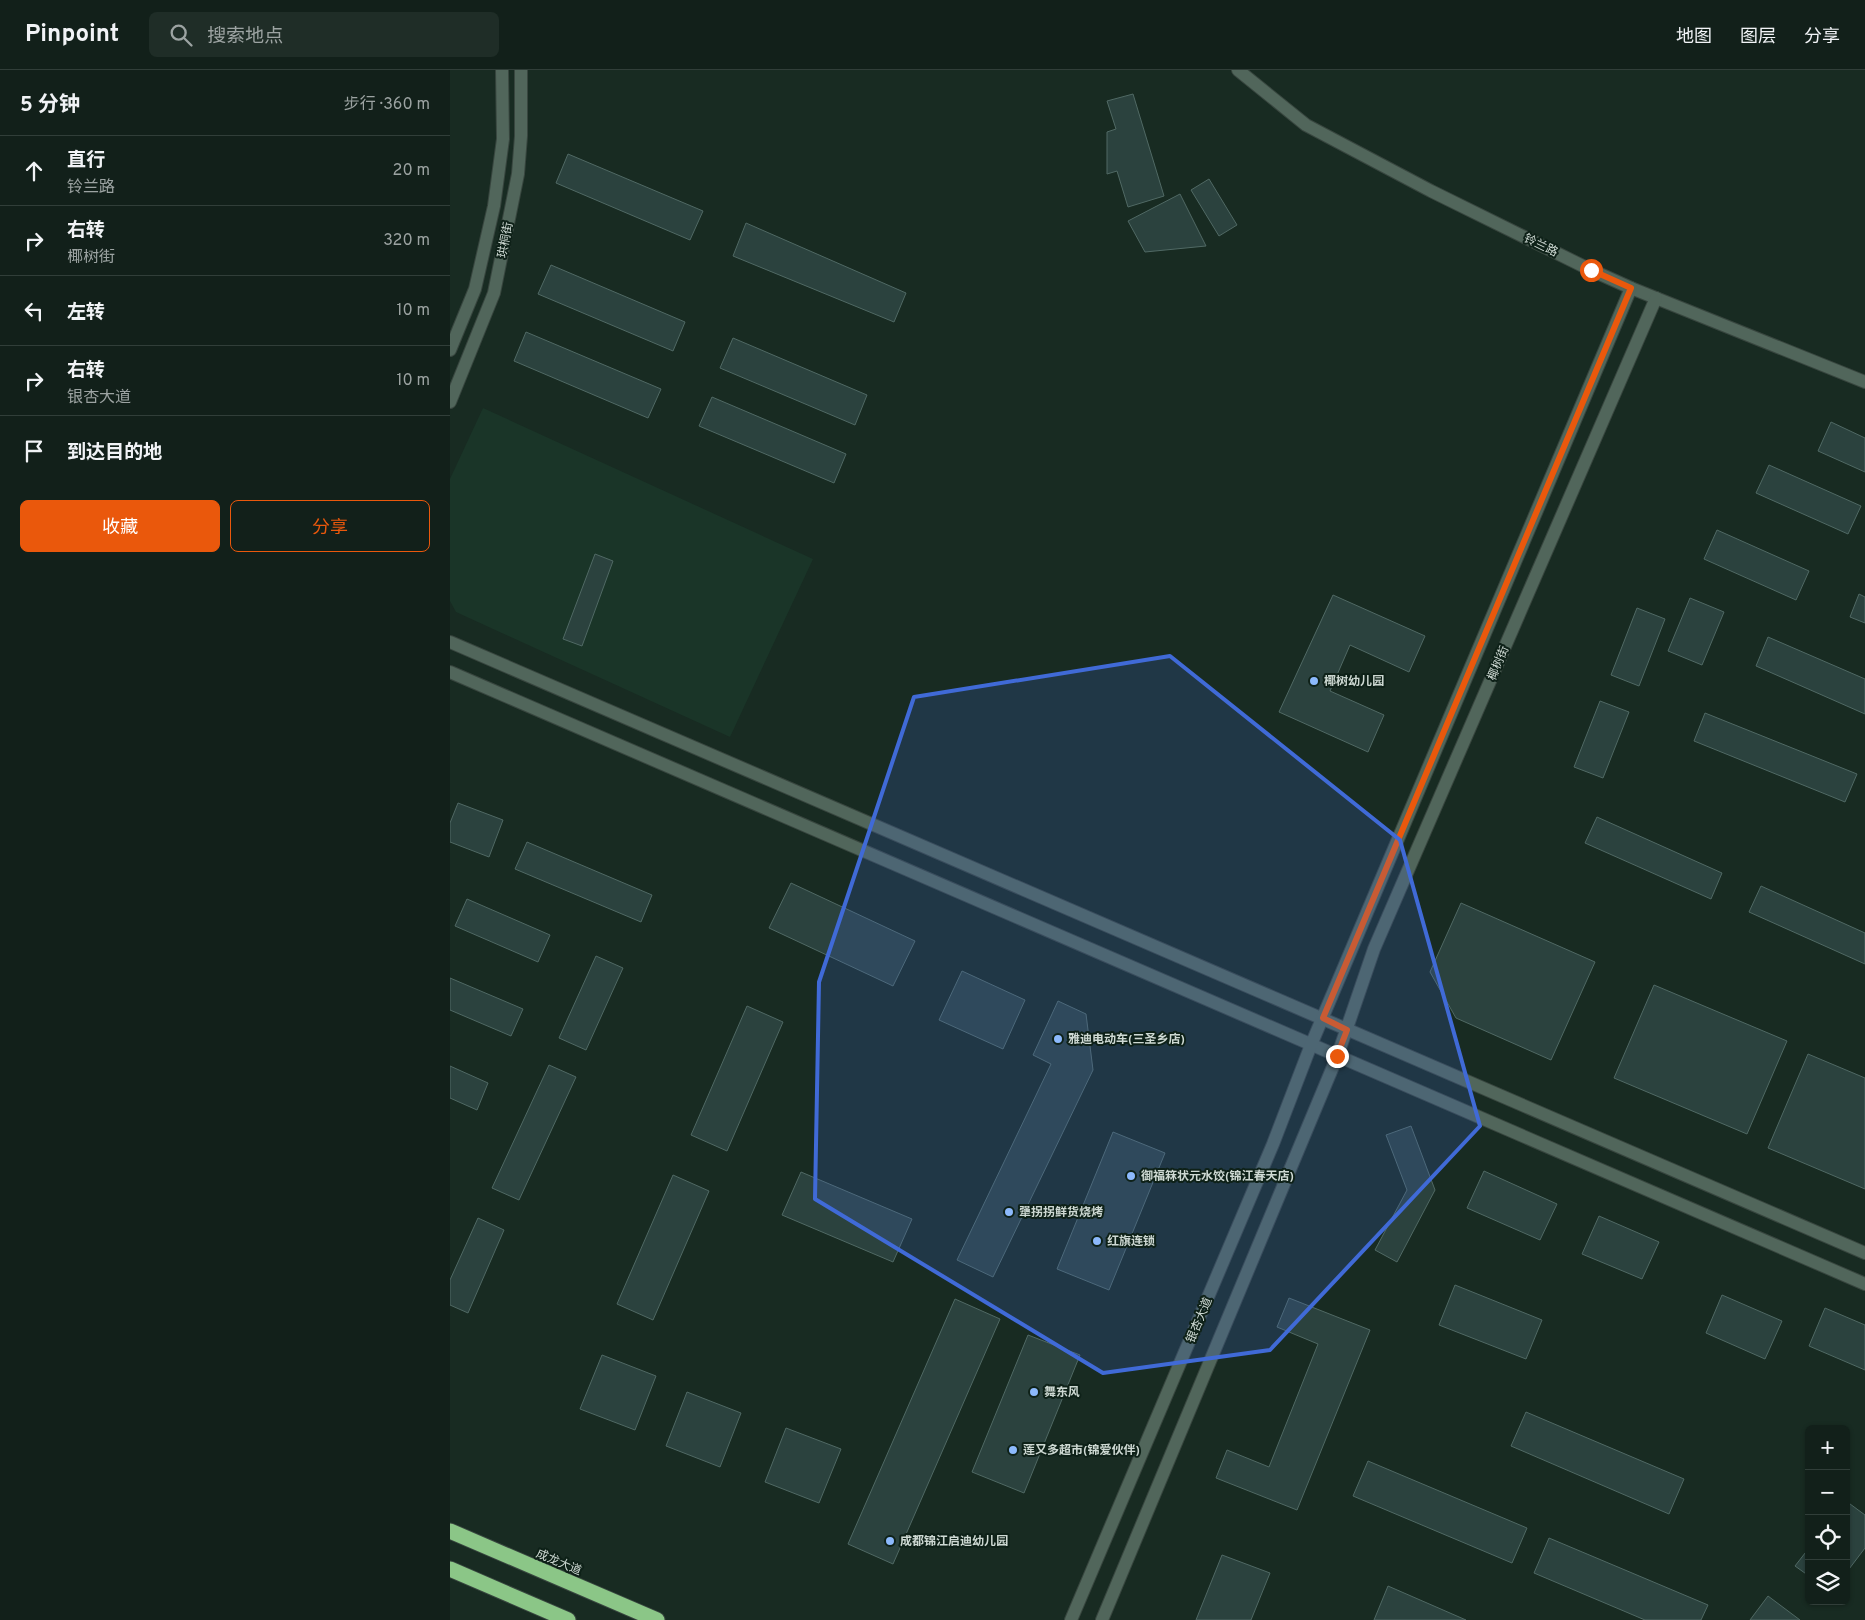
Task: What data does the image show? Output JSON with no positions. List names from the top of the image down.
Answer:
{
  "streets": {
    "highway": ["成龙大道"],
    "street": [
      "珙桐街",
      "铃兰路",
      "椰树街",
      "银杏大道"
    ]
  },
  "crossings": [
    ["铃兰路", "椰树街"],
    ["椰树街", "银杏大道"]
  ],
  "places": [
    "椰树幼儿园",
    "雅迪电动车(三圣乡店)",
    "御福箖状元水饺(锦江春天店)",
    "犟拐拐鲜货烧烤",
    "红旗连锁",
    "舞东风",
    "莲又多超市(锦爱伙伴)",
    "成都锦江启迪幼儿园"
  ],
  "page": {
    "header": "Pinpoint",
    "search": "搜索地点",
    "nav": ["地图", "图层", "分享"],
    "heading": ["5 分钟", "步行 · 360 m"],
    "list": [
      ["直行", "铃兰路", "20 m"],
      ["右转", "椰树街", "320 m"],
      ["左转", "10 m"],
      ["右转", "银杏大道", "10 m"],
      "到达目的地"
    ],
    "buttons": ["收藏", "分享"],
    "map_buttons": ["+", "−"]
  }
}
